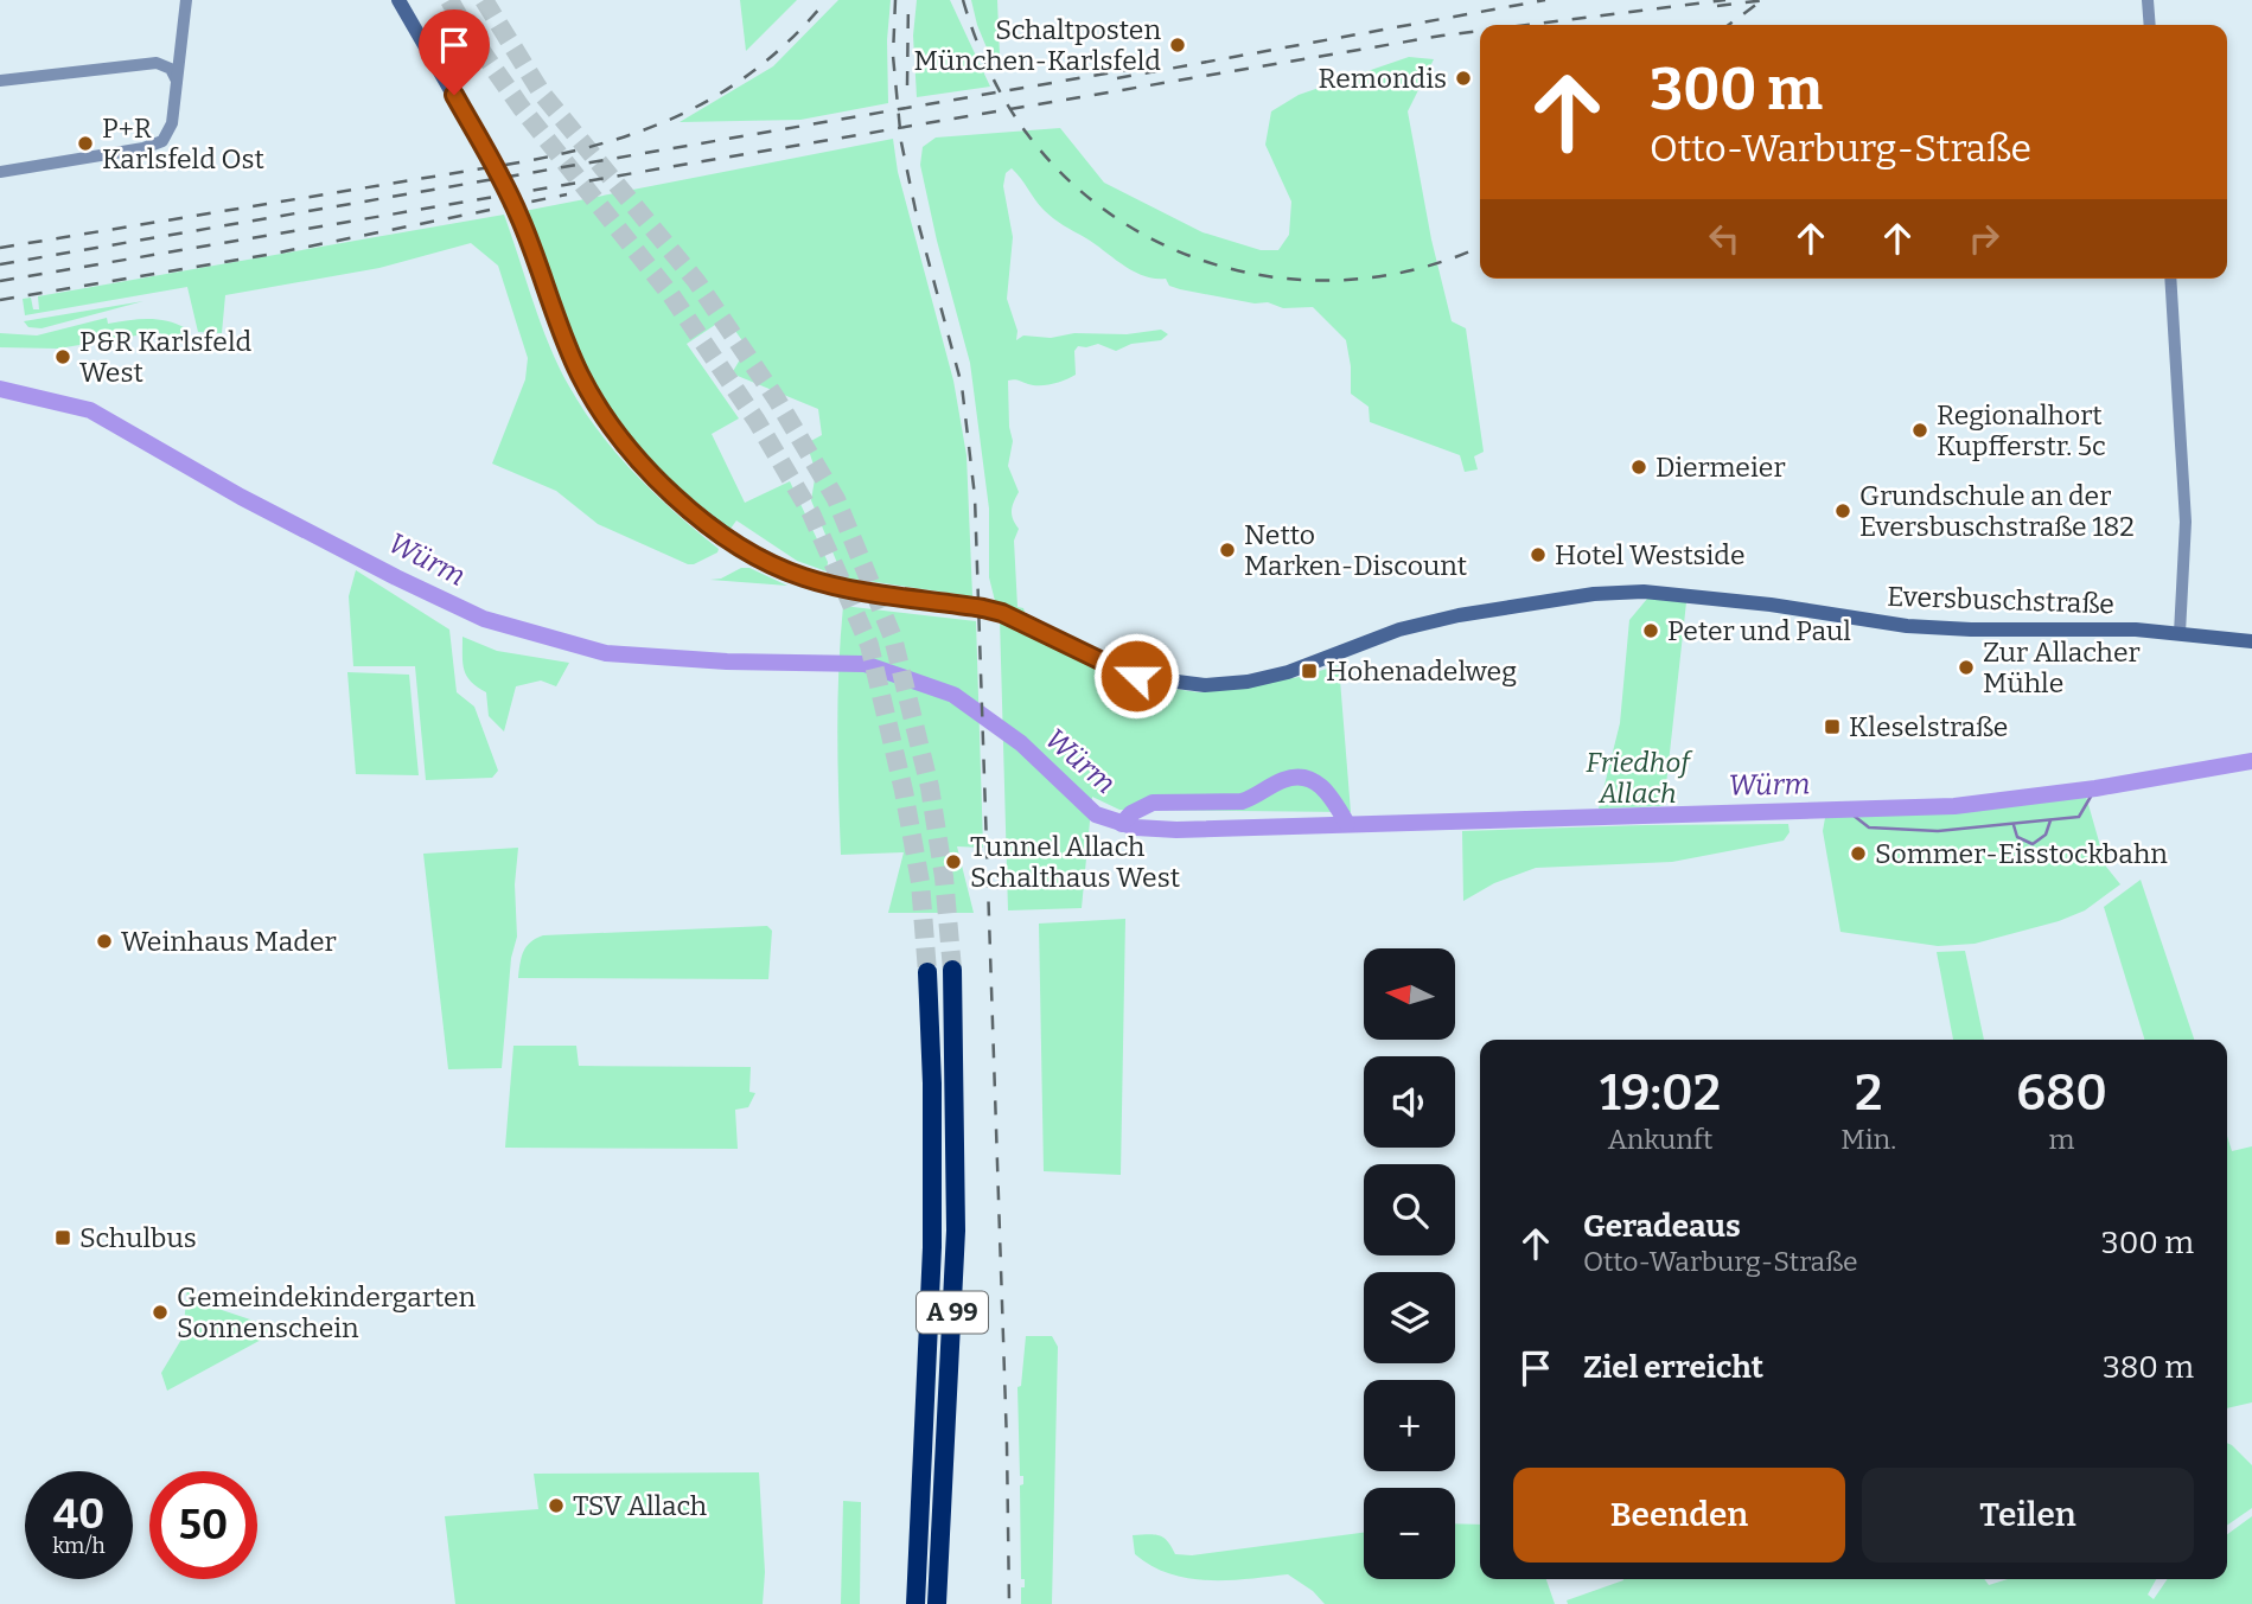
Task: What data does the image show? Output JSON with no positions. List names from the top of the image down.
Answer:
{
  "streets": {
    "highway": ["A 99"],
    "main road": ["Eversbuschstraße"]
  },
  "water": ["Würm"],
  "parks": ["Friedhof Allach"],
  "places": {
    "other": [
      "Schaltposten München-Karlsfeld",
      "Remondis",
      "P+R Karlsfeld Ost",
      "P&R Karlsfeld West",
      "Regionalhort Kupfferstr. 5c",
      "Diermeier",
      "Grundschule an der Eversbuschstraße 182",
      "Netto Marken-Discount",
      "Hotel Westside",
      "Peter und Paul",
      "Zur Allacher Mühle",
      "Sommer-Eisstockbahn",
      "Tunnel Allach Schalthaus West",
      "Weinhaus Mader",
      "Gemeindekindergarten Sonnenschein",
      "TSV Allach"
    ],
    "transit": ["Hohenadelweg", "Kleselstraße", "Schulbus"]
  },
  "north": "left",
  "page": {
    "turn": ["300 m", "Otto-Warburg-Straße"],
    "map_buttons": ["+", "−"],
    "eta": [
      "19:02",
      "Ankunft",
      "2",
      "Min.",
      "680",
      "m"
    ],
    "list": [
      {
        "name": "Geradeaus",
        "note": "Otto-Warburg-Straße",
        "value": "300 m"
      },
      {
        "name": "Ziel erreicht",
        "value": "380 m"
      }
    ],
    "buttons": ["Beenden", "Teilen"],
    "speed": "40 km/h",
    "limit": "50"
  }
}
